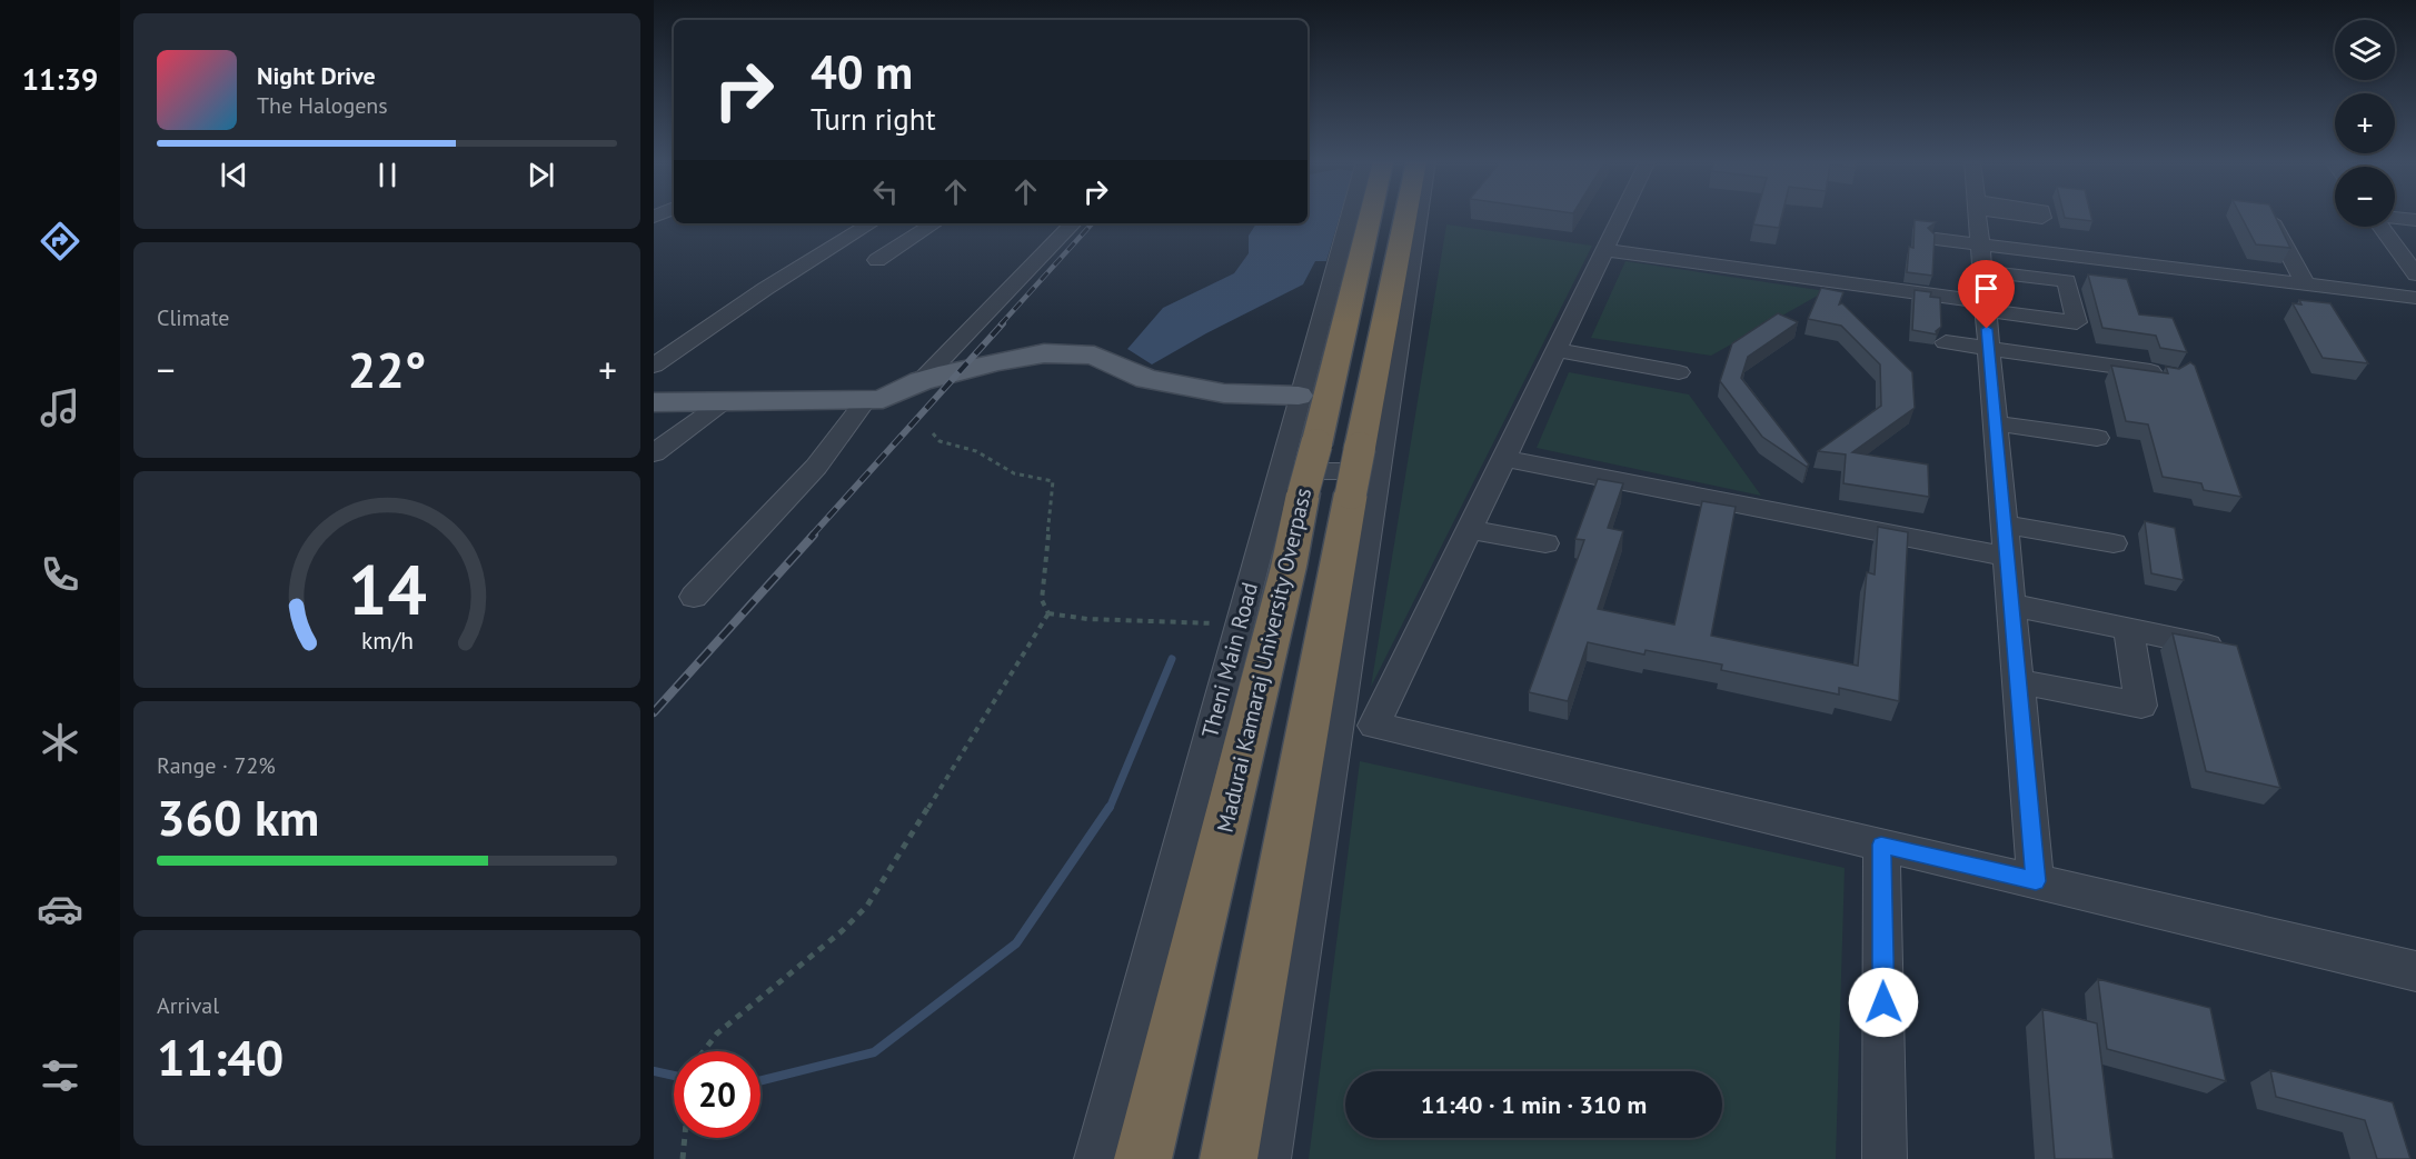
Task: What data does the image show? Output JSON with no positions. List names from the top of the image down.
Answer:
{
  "streets": {
    "highway": ["Madurai Kamaraj University Overpass"],
    "street": ["Theni Main Road"]
  },
  "crossings": [
    ["Theni Main Road", "Madurai Kamaraj University Overpass"]
  ],
  "page": {
    "tabs": "11:39",
    "map_buttons": ["+", "−"],
    "turn": ["40 m", "Turn right"],
    "song": ["Night Drive", "The Halogens"],
    "tile": [
      "Climate",
      ["Range · 72%", "360 km"],
      ["Arrival", "11:40"]
    ],
    "heat": ["−", "22°", "+"],
    "limit": "20",
    "trip": "11:40 · 1 min · 310 m",
    "gauge": ["14", "km/h"]
  }
}
